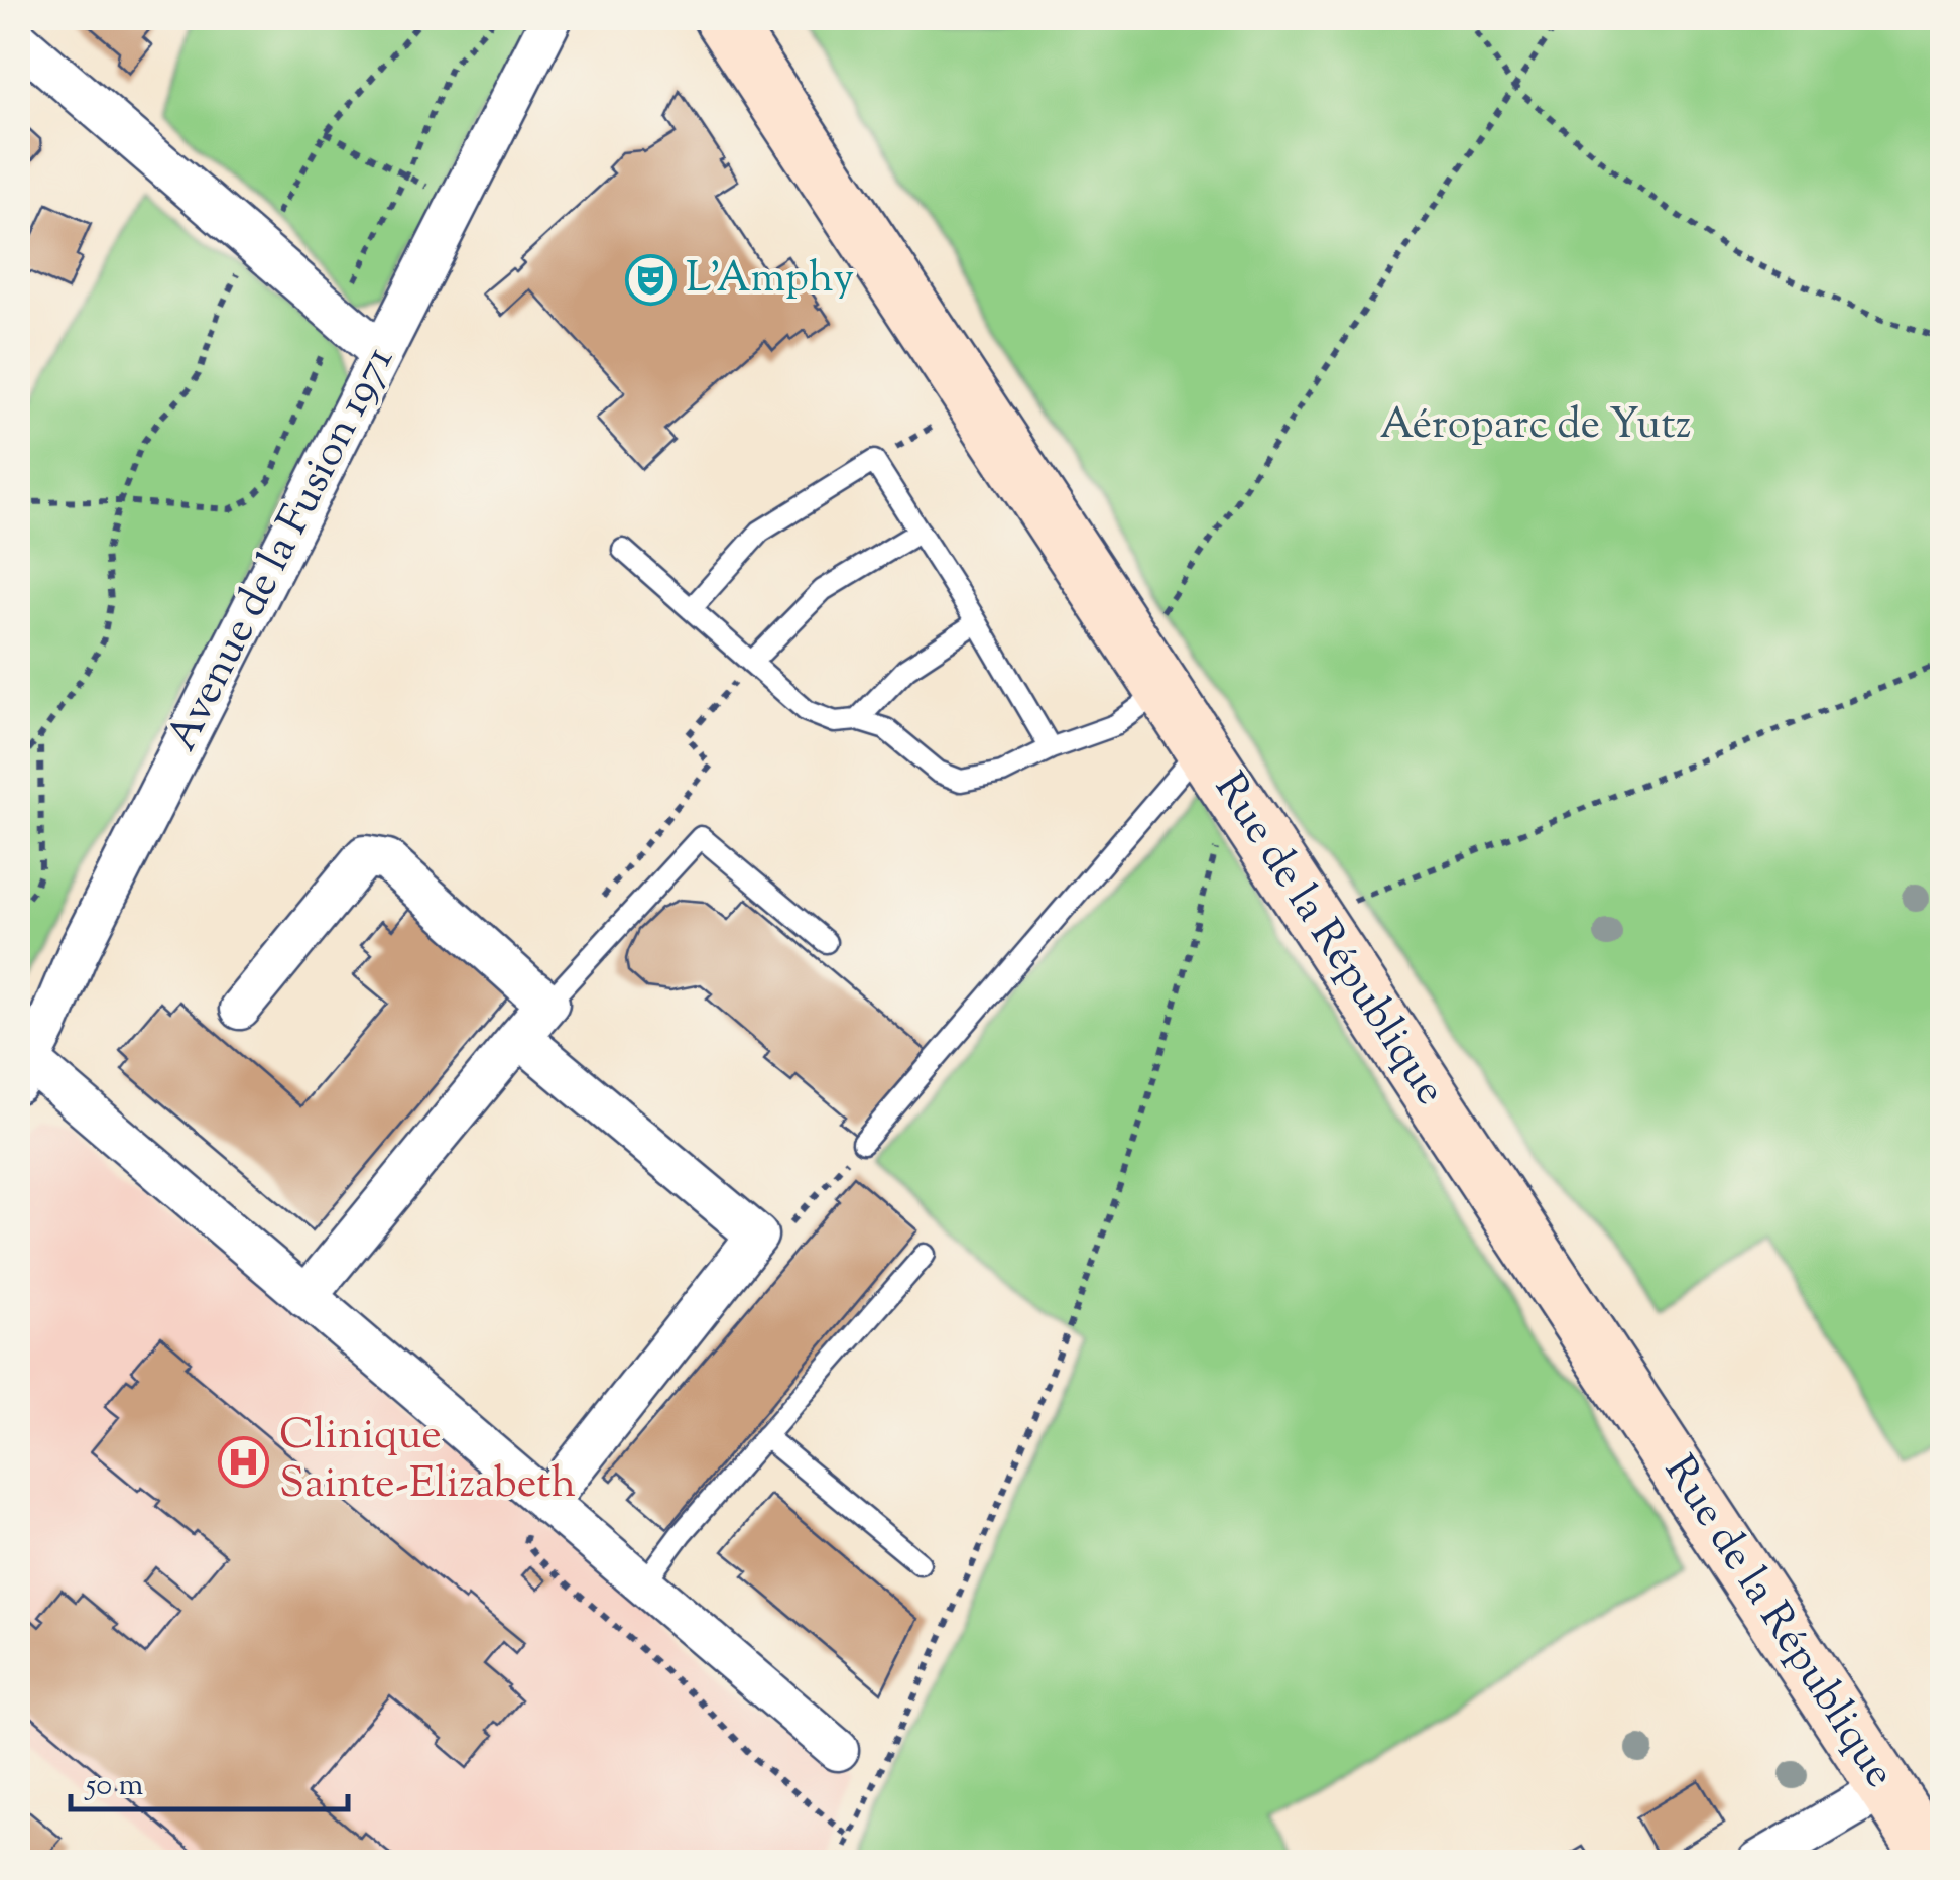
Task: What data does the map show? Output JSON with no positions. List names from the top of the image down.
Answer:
{
  "streets": {
    "street": ["Avenue de la Fusion 1971", "Rue de la République"]
  },
  "parks": ["Aéroparc de Yutz"],
  "places": {
    "theatre": ["L'Amphy"],
    "hospital": ["Clinique Sainte-Elizabeth"]
  },
  "scale_bar": "50 m"
}
